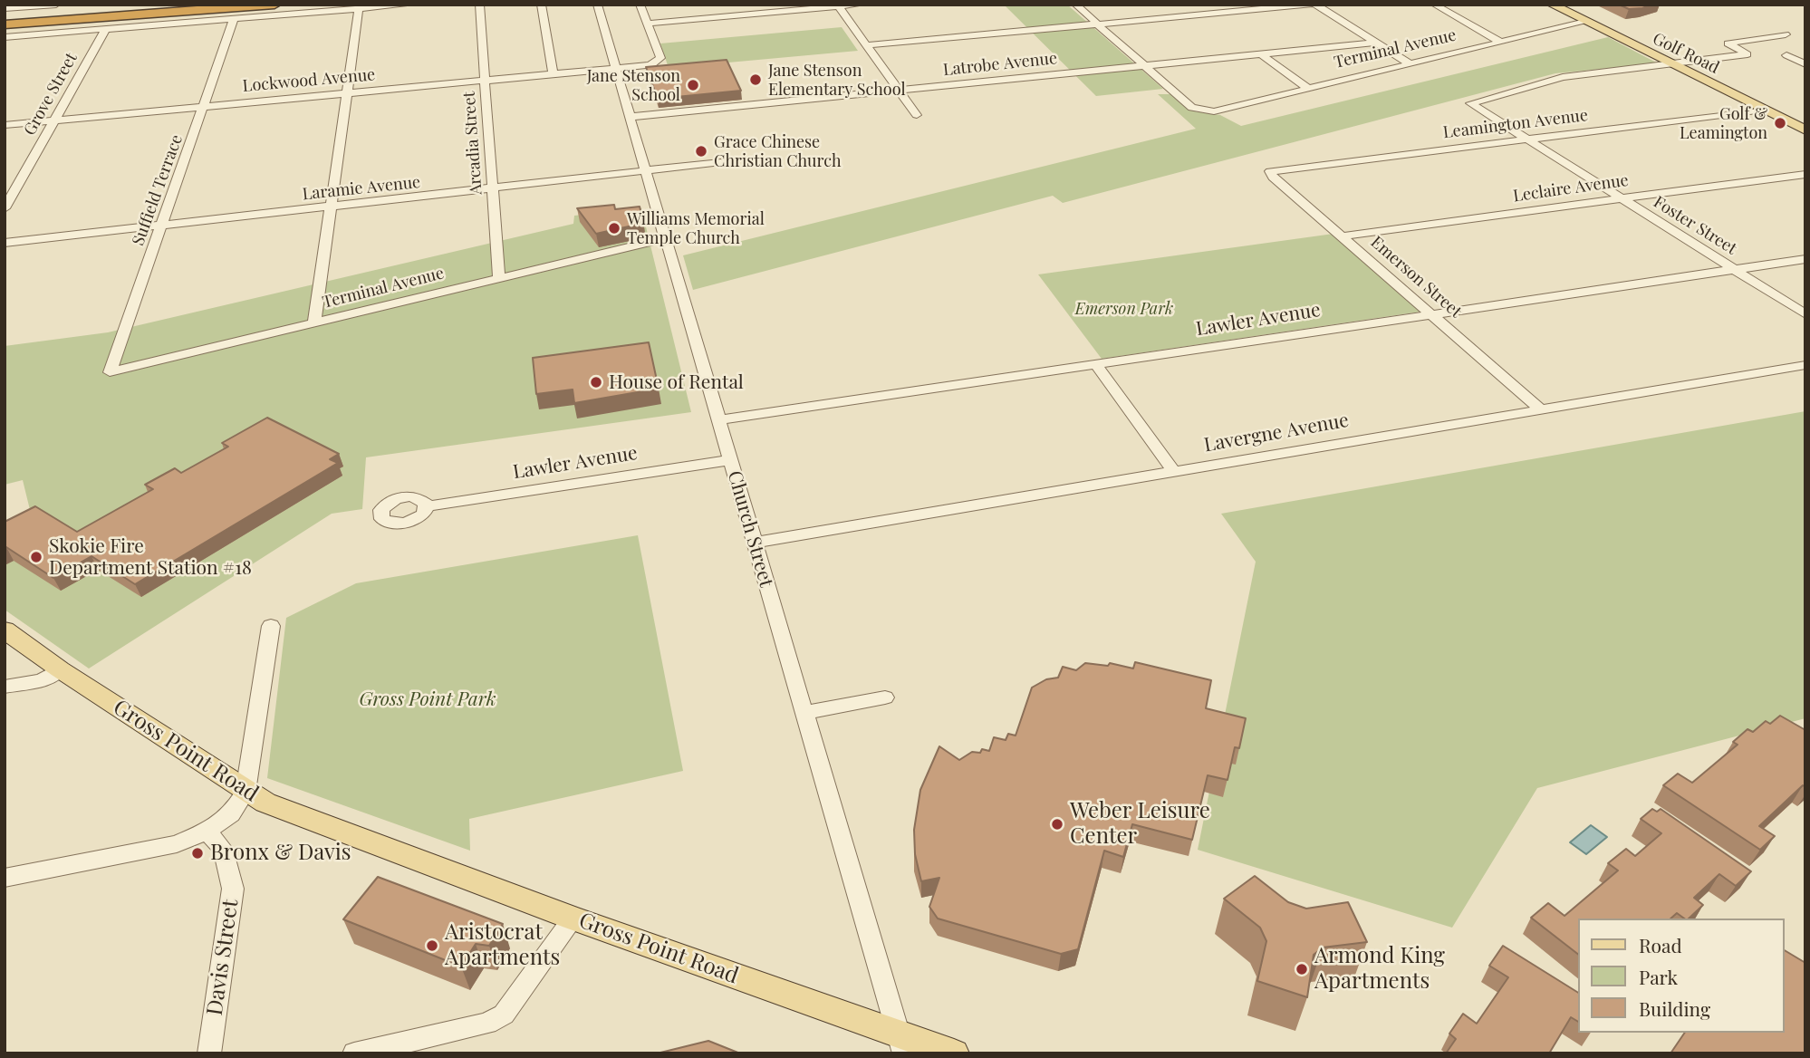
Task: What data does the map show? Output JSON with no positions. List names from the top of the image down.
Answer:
{
  "streets": {
    "main road": ["Golf Road", "Gross Point Road"],
    "street": [
      "Terminal Avenue",
      "Latrobe Avenue",
      "Lockwood Avenue",
      "Grove Street",
      "Leamington Avenue",
      "Arcadia Street",
      "Laramie Avenue",
      "Leclaire Avenue",
      "Suffield Terrace",
      "Foster Street",
      "Emerson Street",
      "Lawler Avenue",
      "Lavergne Avenue",
      "Church Street",
      "Davis Street"
    ]
  },
  "crossings": [
    ["Terminal Avenue", "Golf Road"],
    ["Terminal Avenue", "Latrobe Avenue"],
    ["Terminal Avenue", "Arcadia Street"],
    ["Terminal Avenue", "Suffield Terrace"],
    ["Terminal Avenue", "Church Street"],
    ["Golf Road", "Leamington Avenue"],
    ["Golf Road", "Foster Street"],
    ["Latrobe Avenue", "Church Street"],
    ["Lockwood Avenue", "Grove Street"],
    ["Lockwood Avenue", "Arcadia Street"],
    ["Lockwood Avenue", "Suffield Terrace"],
    ["Lockwood Avenue", "Church Street"],
    ["Leamington Avenue", "Foster Street"],
    ["Leamington Avenue", "Emerson Street"],
    ["Arcadia Street", "Laramie Avenue"],
    ["Laramie Avenue", "Suffield Terrace"],
    ["Laramie Avenue", "Church Street"],
    ["Leclaire Avenue", "Foster Street"],
    ["Leclaire Avenue", "Emerson Street"],
    ["Foster Street", "Lawler Avenue"],
    ["Emerson Street", "Lawler Avenue"],
    ["Emerson Street", "Lavergne Avenue"],
    ["Lawler Avenue", "Church Street"],
    ["Lavergne Avenue", "Church Street"],
    ["Church Street", "Gross Point Road"]
  ],
  "parks": ["Emerson Park", "Gross Point Park"],
  "places": [
    "Jane Stenson Elementary School",
    "Jane Stenson School",
    "Golf & Leamington",
    "Grace Chinese Christian Church",
    "Williams Memorial Temple Church",
    "House of Rental",
    "Skokie Fire Department Station #18",
    "Weber Leisure Center",
    "Bronx & Davis",
    "Aristocrat Apartments",
    "Armond King Apartments"
  ],
  "legend": ["Road", "Park", "Building"]
}
